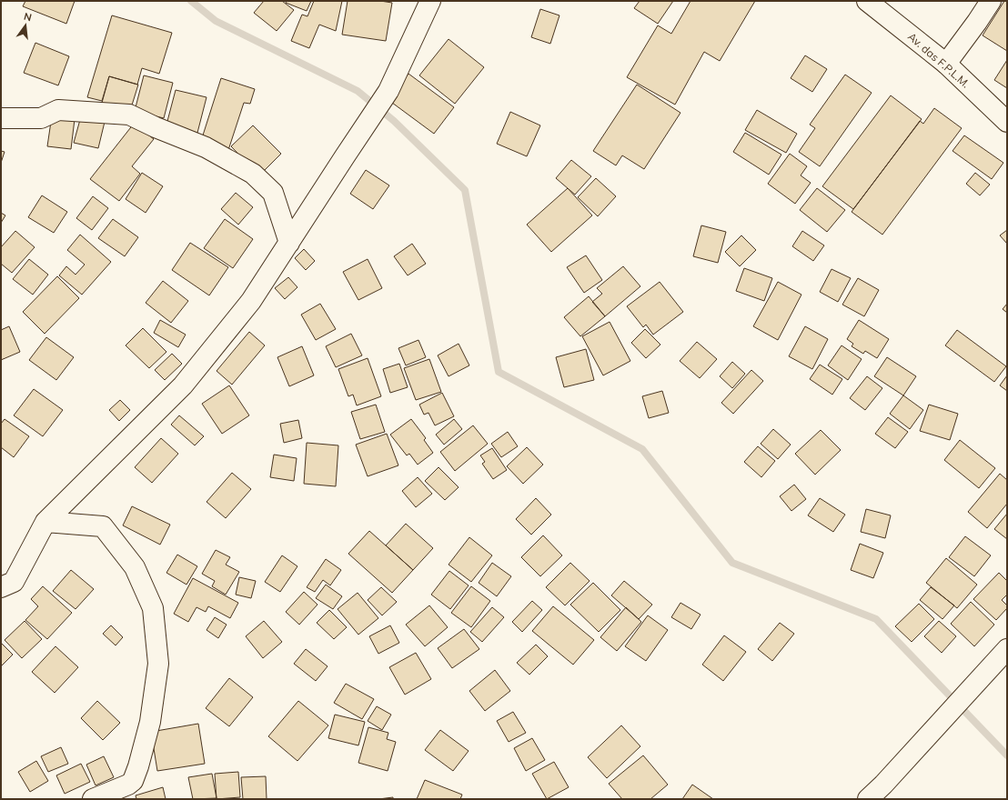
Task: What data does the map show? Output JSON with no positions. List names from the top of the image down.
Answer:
{
  "streets": {
    "street": ["Av. das F.P.L.M."]
  },
  "north": "top"
}
